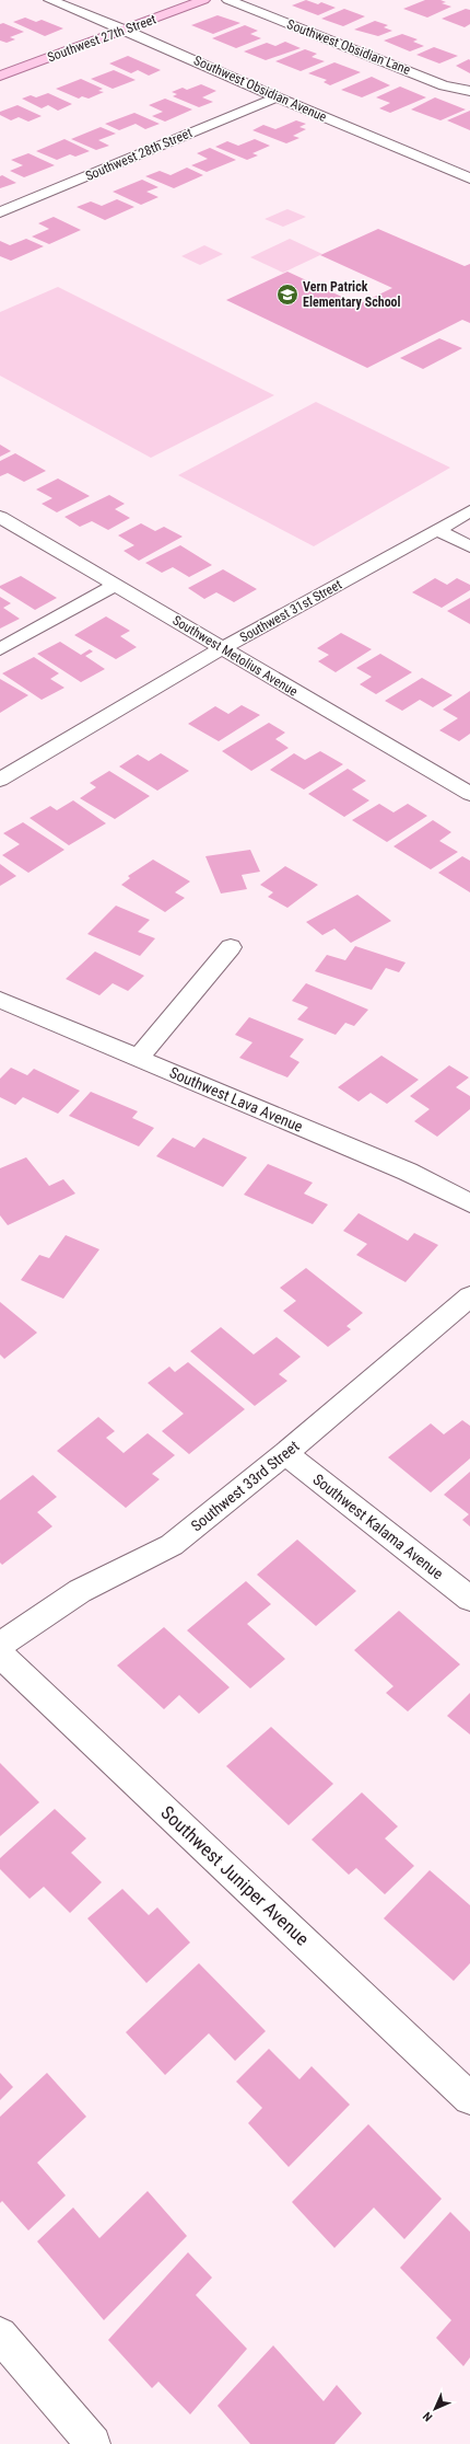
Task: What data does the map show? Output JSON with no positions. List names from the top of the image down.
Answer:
{
  "streets": {
    "main road": ["Southwest 27th Street"],
    "street": [
      "Southwest Obsidian Lane",
      "Southwest Obsidian Avenue",
      "Southwest 28th Street",
      "Southwest 31st Street",
      "Southwest Metolius Avenue",
      "Southwest Lava Avenue",
      "Southwest 33rd Street",
      "Southwest Kalama Avenue",
      "Southwest Juniper Avenue"
    ]
  },
  "crossings": [
    ["Southwest 27th Street", "Southwest Obsidian Avenue"],
    ["Southwest Obsidian Avenue", "Southwest 28th Street"],
    ["Southwest 31st Street", "Southwest Metolius Avenue"],
    ["Southwest 33rd Street", "Southwest Kalama Avenue"]
  ],
  "places": {
    "school or university": ["Vern Patrick Elementary School"]
  },
  "north": "bottom left"
}
